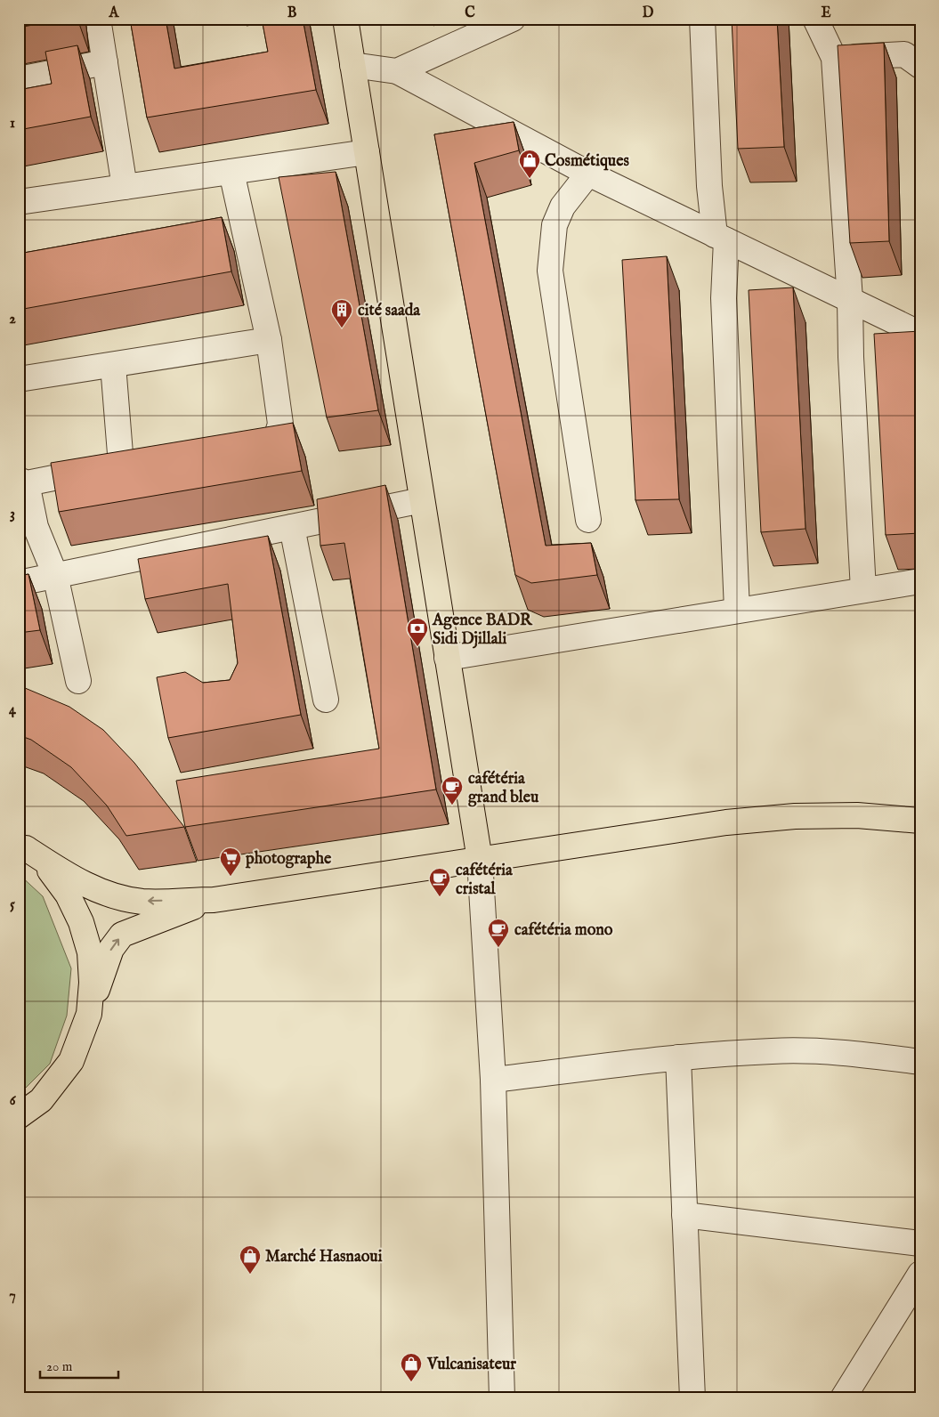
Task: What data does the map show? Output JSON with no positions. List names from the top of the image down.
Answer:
{
  "places": {
    "shop": ["Cosmétiques", "Marché Hasnaoui", "Vulcanisateur"],
    "building": ["cité saada"],
    "bank": ["Agence BADR Sidi Djillali"],
    "cafe": ["cafétéria grand bleu", "cafétéria cristal", "cafétéria mono"],
    "supermarket": ["photographe"]
  },
  "scale_bar": "20 m",
  "grid": {
    "columns": [
      "A",
      "B",
      "C",
      "D",
      "E"
    ],
    "rows": [
      "1",
      "2",
      "3",
      "4",
      "5",
      "6",
      "7"
    ]
  }
}
